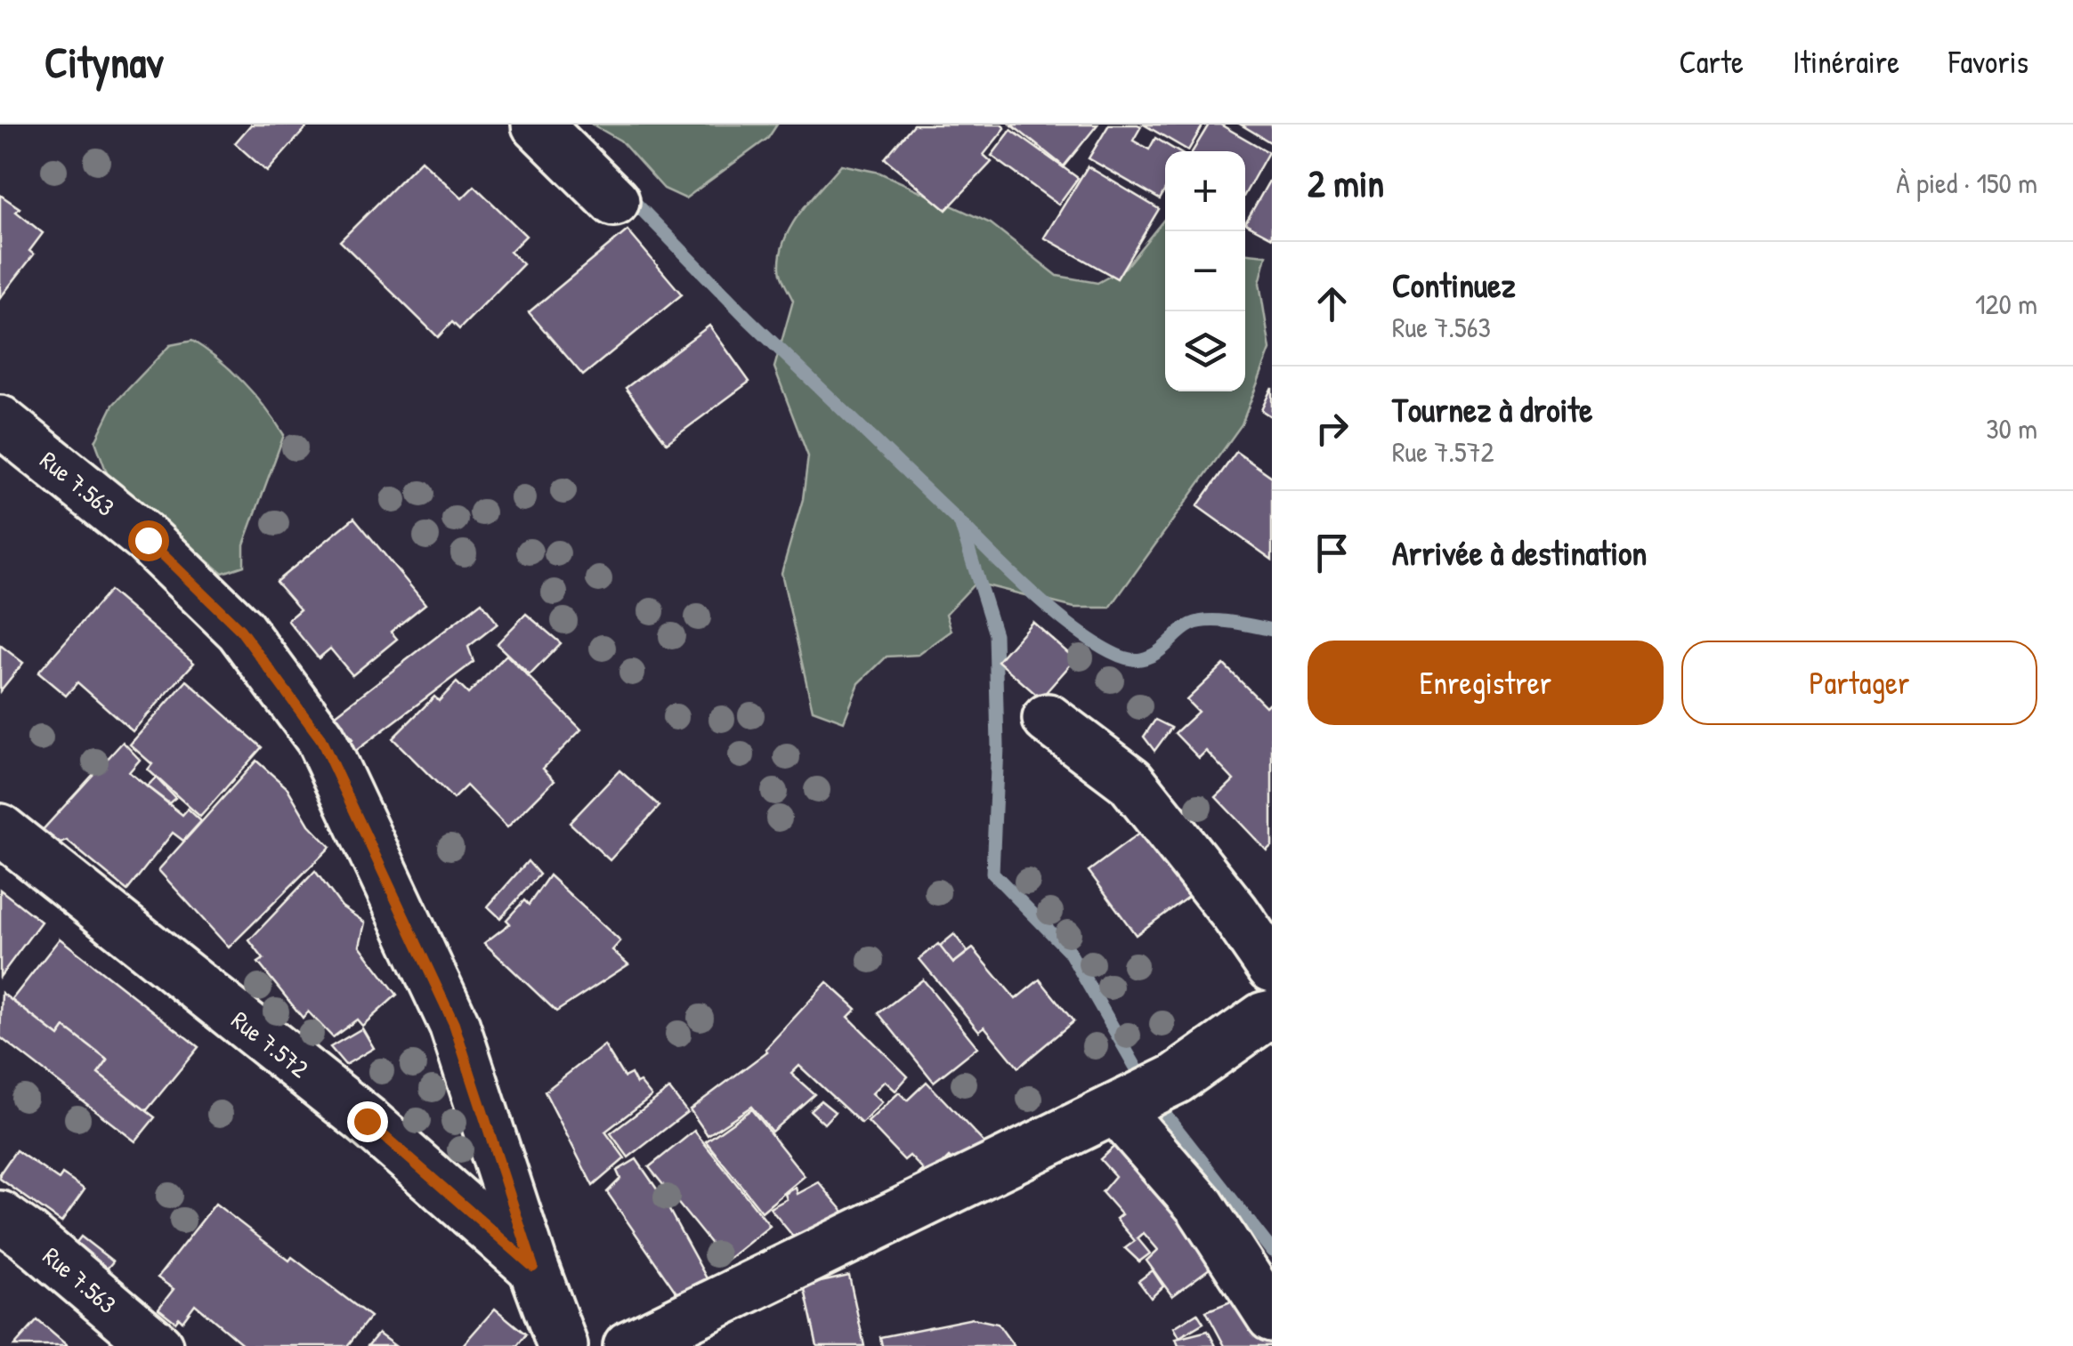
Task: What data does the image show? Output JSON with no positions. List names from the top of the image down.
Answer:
{
  "streets": {
    "street": ["Rue 7.563", "Rue 7.572"]
  },
  "crossings": [
    ["Rue 7.563", "Rue 7.572"]
  ],
  "page": {
    "header": "Citynav",
    "nav": ["Carte", "Itinéraire", "Favoris"],
    "heading": ["2 min", "À pied · 150 m"],
    "map_buttons": ["+", "−"],
    "list": [
      ["Continuez", "Rue 7.563", "120 m"],
      ["Tournez à droite", "Rue 7.572", "30 m"],
      "Arrivée à destination"
    ],
    "buttons": ["Enregistrer", "Partager"]
  }
}
